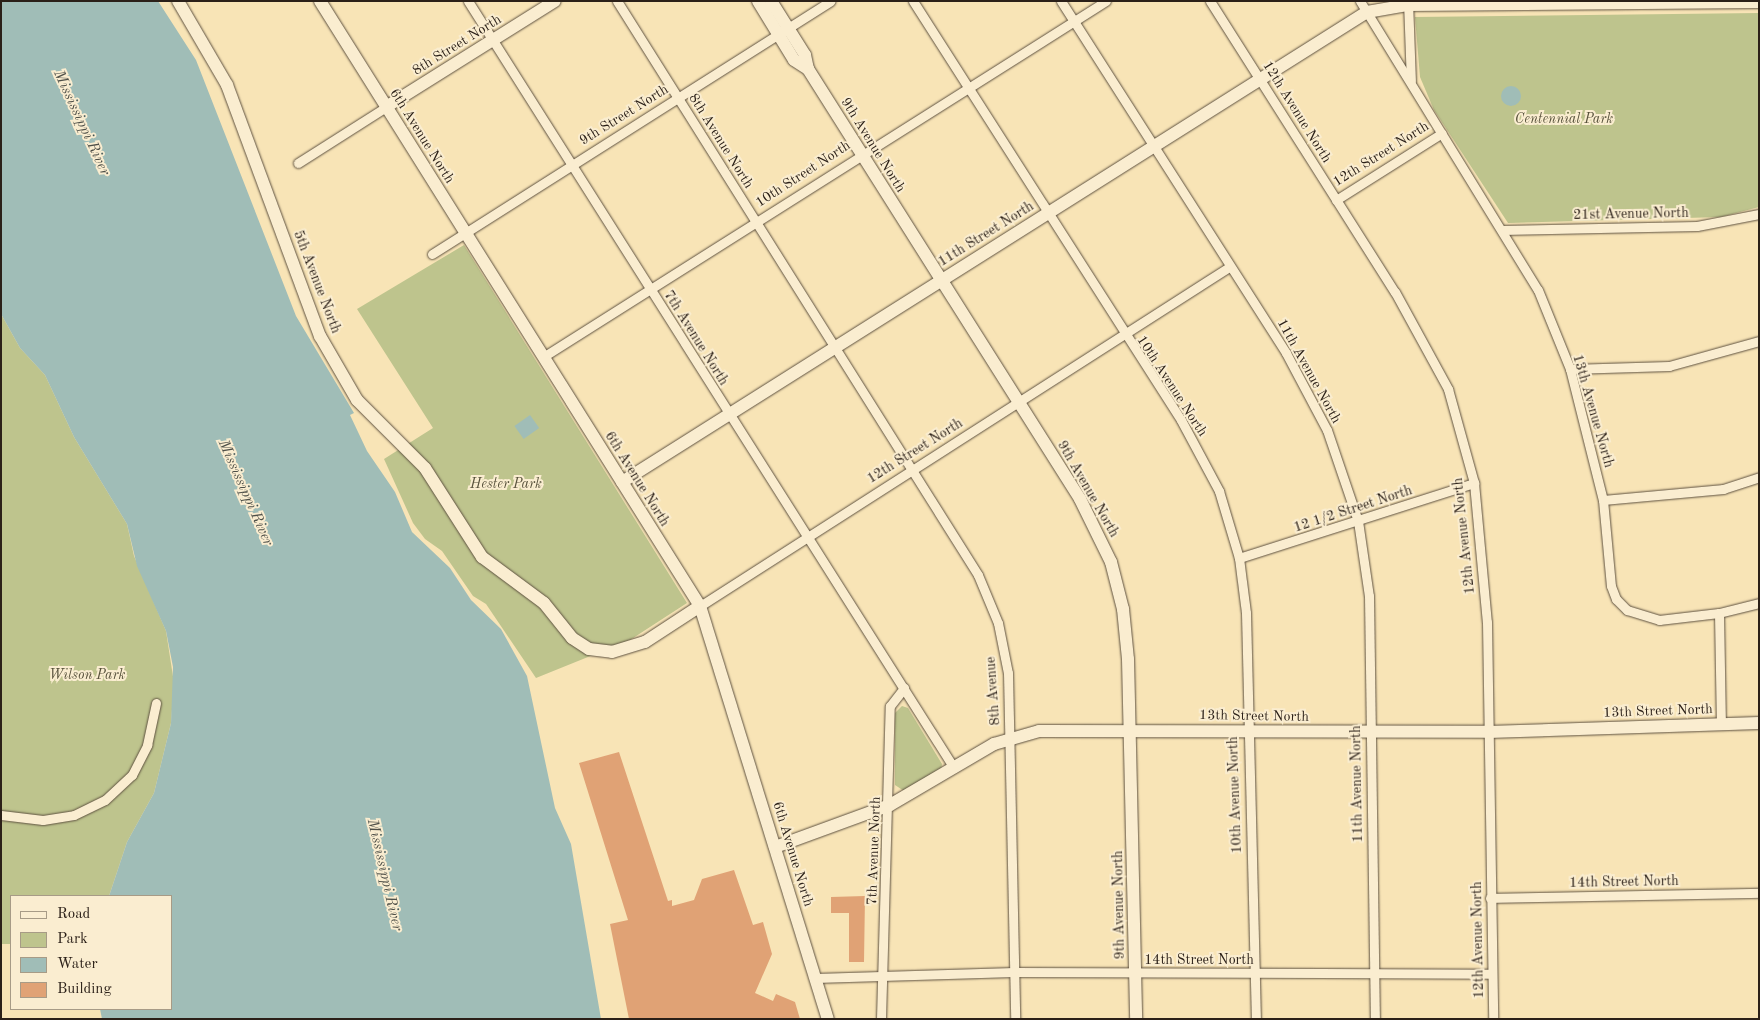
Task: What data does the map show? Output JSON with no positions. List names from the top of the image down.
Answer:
{
  "streets": {
    "street": [
      "8th Street North",
      "12th Avenue North",
      "9th Street North",
      "6th Avenue North",
      "8th Avenue North",
      "9th Avenue North",
      "12th Street North",
      "10th Street North",
      "21st Avenue North",
      "11th Street North",
      "5th Avenue North",
      "7th Avenue North",
      "11th Avenue North",
      "10th Avenue North",
      "13th Avenue North",
      "12 1/2 Street North",
      "8th Avenue",
      "13th Street North",
      "14th Street North"
    ]
  },
  "crossings": [
    ["8th Street North", "6th Avenue North"],
    ["8th Street North", "7th Avenue North"],
    ["12th Avenue North", "12th Street North"],
    ["12th Avenue North", "11th Street North"],
    ["12th Avenue North", "12 1/2 Street North"],
    ["12th Avenue North", "13th Street North"],
    ["12th Avenue North", "14th Street North"],
    ["9th Street North", "6th Avenue North"],
    ["9th Street North", "8th Avenue North"],
    ["9th Street North", "9th Avenue North"],
    ["9th Street North", "7th Avenue North"],
    ["6th Avenue North", "12th Street North"],
    ["6th Avenue North", "10th Street North"],
    ["6th Avenue North", "11th Street North"],
    ["6th Avenue North", "13th Street North"],
    ["6th Avenue North", "14th Street North"],
    ["8th Avenue North", "10th Street North"],
    ["8th Avenue North", "11th Street North"],
    ["8th Avenue North", "8th Avenue"],
    ["9th Avenue North", "12th Street North"],
    ["9th Avenue North", "10th Street North"],
    ["9th Avenue North", "11th Street North"],
    ["9th Avenue North", "13th Street North"],
    ["9th Avenue North", "14th Street North"],
    ["12th Street North", "5th Avenue North"],
    ["12th Street North", "7th Avenue North"],
    ["12th Street North", "11th Avenue North"],
    ["12th Street North", "10th Avenue North"],
    ["12th Street North", "13th Avenue North"],
    ["12th Street North", "8th Avenue"],
    ["10th Street North", "7th Avenue North"],
    ["10th Street North", "11th Avenue North"],
    ["10th Street North", "10th Avenue North"],
    ["21st Avenue North", "13th Avenue North"],
    ["11th Street North", "7th Avenue North"],
    ["11th Street North", "11th Avenue North"],
    ["11th Street North", "10th Avenue North"],
    ["11th Street North", "13th Avenue North"],
    ["11th Street North", "8th Avenue"],
    ["7th Avenue North", "13th Street North"],
    ["7th Avenue North", "14th Street North"],
    ["11th Avenue North", "12 1/2 Street North"],
    ["11th Avenue North", "13th Street North"],
    ["11th Avenue North", "14th Street North"],
    ["10th Avenue North", "12 1/2 Street North"],
    ["10th Avenue North", "13th Street North"],
    ["10th Avenue North", "14th Street North"],
    ["8th Avenue", "13th Street North"],
    ["8th Avenue", "14th Street North"]
  ],
  "water": ["Mississippi River"],
  "parks": ["Centennial Park", "Hester Park", "Wilson Park"],
  "legend": [
    "Road",
    "Park",
    "Water",
    "Building"
  ]
}
